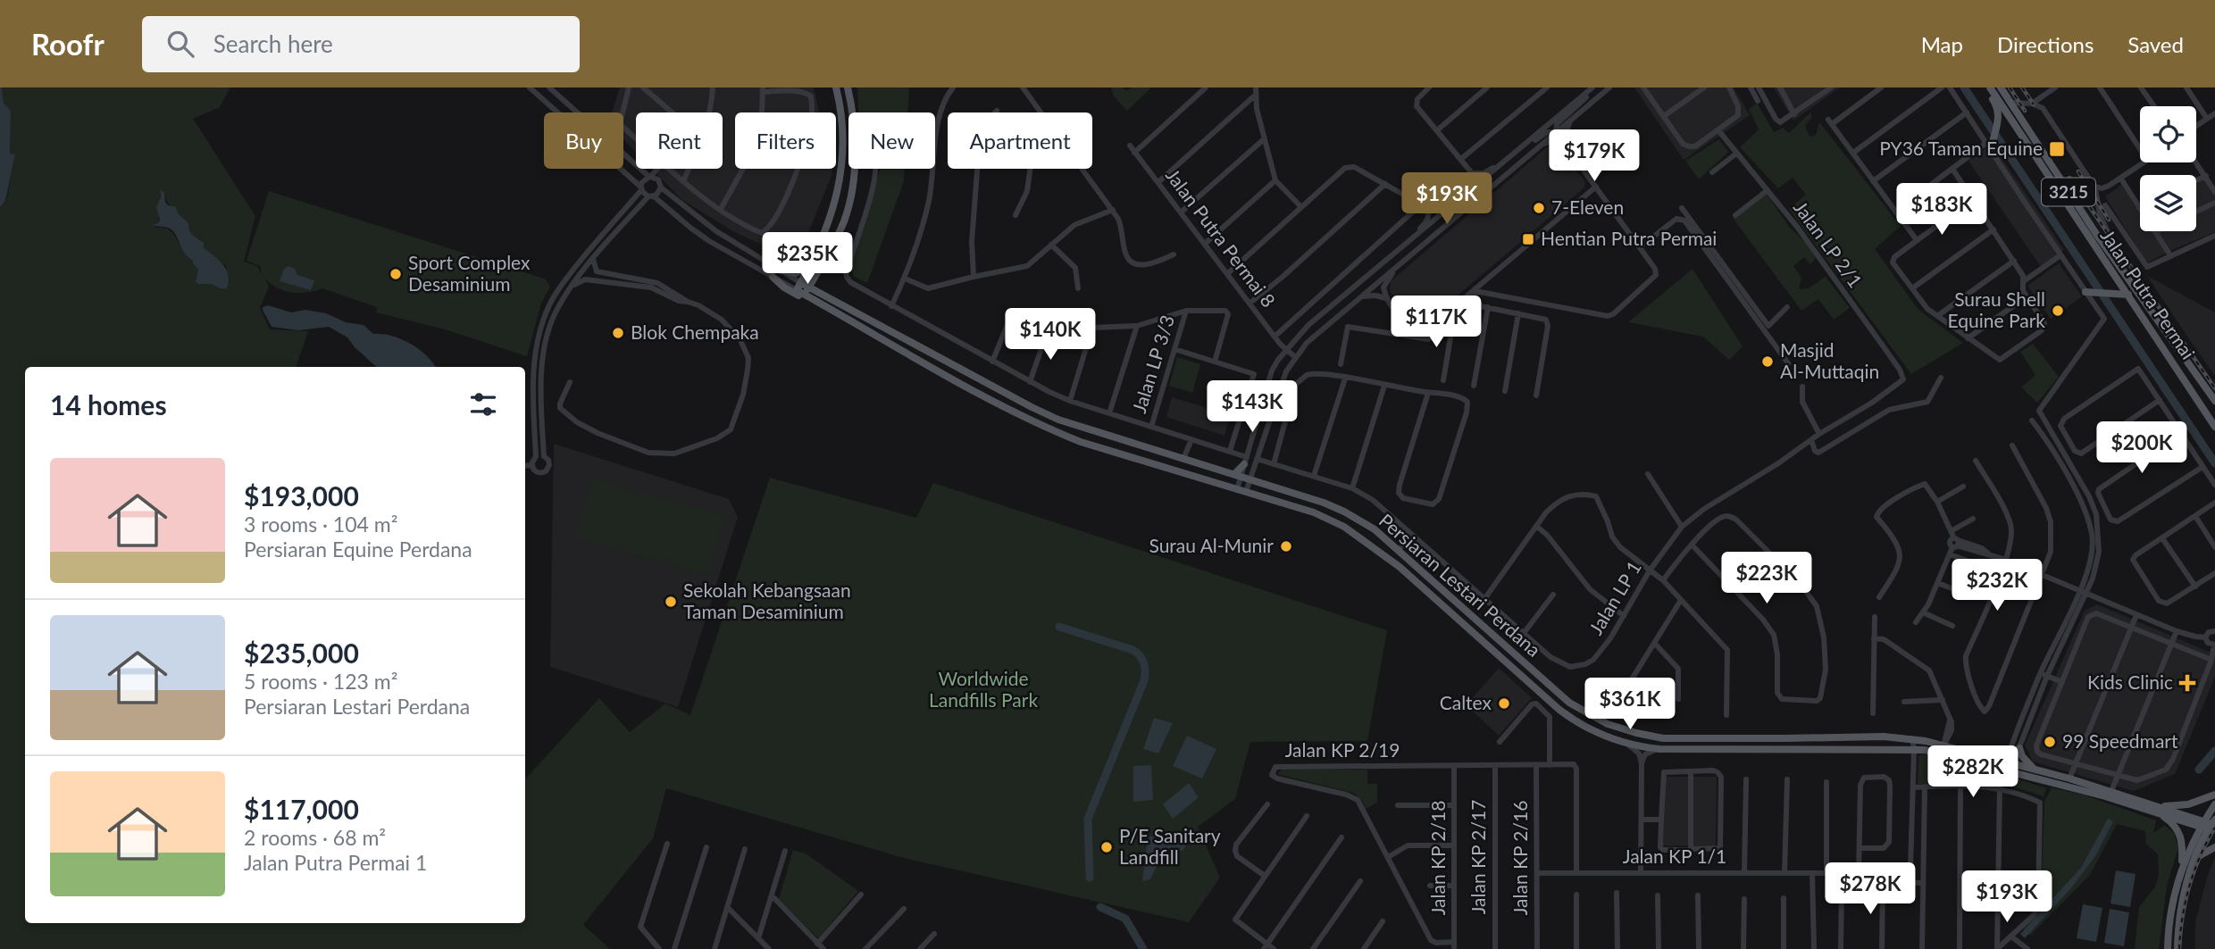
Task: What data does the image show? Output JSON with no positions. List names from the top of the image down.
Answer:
{
  "streets": {
    "main road": ["3215", "Jalan Putra Permai", "Persiaran Lestari Perdana"],
    "street": [
      "Jalan Putra Permai 8",
      "Jalan LP 2/1",
      "Jalan LP 3/3",
      "Jalan LP 1",
      "Jalan KP 2/19",
      "Jalan KP 2/17",
      "Jalan KP 1/1",
      "Jalan KP 2/18",
      "Jalan KP 2/16"
    ]
  },
  "crossings": [
    ["Jalan LP 2/1", "Jalan LP 1"],
    ["Persiaran Lestari Perdana", "Jalan KP 1/1"],
    ["Jalan KP 2/19", "Jalan KP 2/17"],
    ["Jalan KP 2/19", "Jalan KP 1/1"],
    ["Jalan KP 2/19", "Jalan KP 2/18"],
    ["Jalan KP 2/19", "Jalan KP 2/16"],
    ["Jalan KP 1/1", "Jalan KP 2/16"]
  ],
  "parks": ["Worldwide Landfills Park"],
  "places": {
    "transit": ["PY36 Taman Equine", "Hentian Putra Permai"],
    "other": [
      "7-Eleven",
      "Sport Complex Desaminium",
      "Surau Shell Equine Park",
      "Blok Chempaka",
      "Masjid Al-Muttaqin",
      "Surau Al-Munir",
      "Sekolah Kebangsaan Taman Desaminium",
      "Caltex",
      "99 Speedmart",
      "P/E Sanitary Landfill"
    ],
    "health": ["Kids Clinic"]
  },
  "page": {
    "header": "Roofr",
    "search": "Search here",
    "nav": ["Map", "Directions", "Saved"],
    "chip": [
      "Buy",
      "Rent",
      "Filters",
      "New",
      "Apartment"
    ],
    "price": [
      "$179K",
      "$193K",
      "$183K",
      "$235K",
      "$117K",
      "$140K",
      "$143K",
      "$200K",
      "$223K",
      "$232K",
      "$361K",
      "$282K",
      "$278K",
      "$193K"
    ],
    "heading": "14 homes",
    "list": [
      {
        "name": "$193,000",
        "note": "3 rooms · 104 m² · Persiaran Equine Perdana"
      },
      {
        "name": "$235,000",
        "note": "5 rooms · 123 m² · Persiaran Lestari Perdana"
      },
      {
        "name": "$117,000",
        "note": "2 rooms · 68 m² · Jalan Putra Permai 1"
      }
    ]
  }
}
